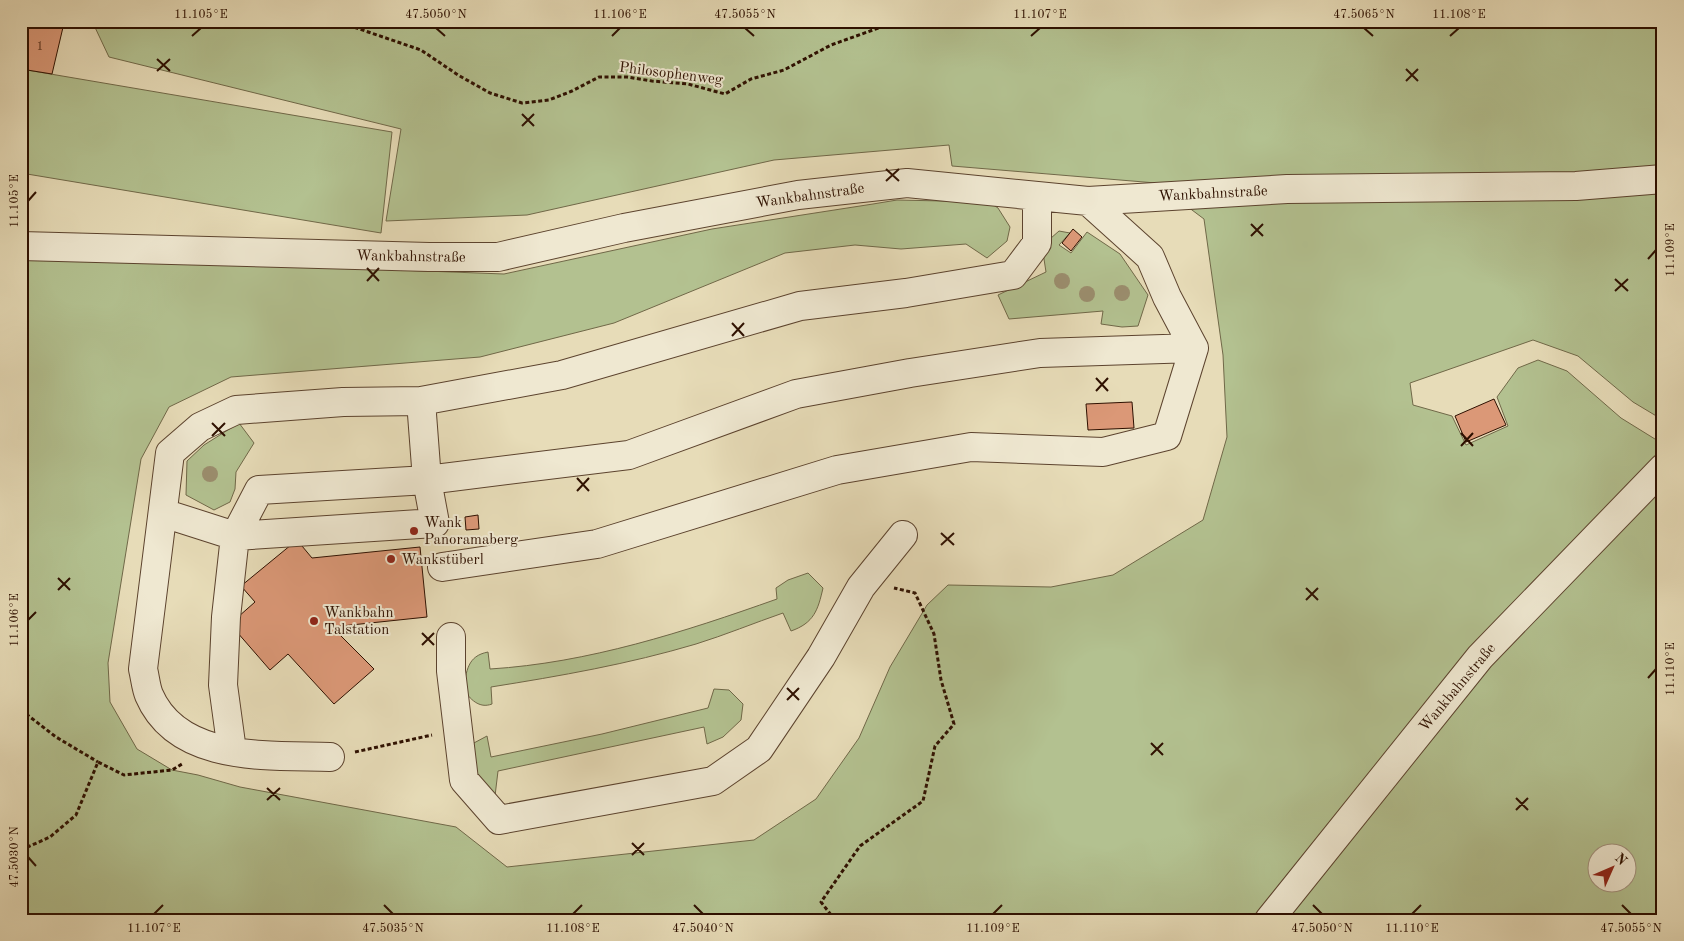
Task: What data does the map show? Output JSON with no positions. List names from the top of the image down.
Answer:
{
  "streets": {
    "lane": ["Wankbahnstraße"],
    "path": ["Philosophenweg"]
  },
  "places": ["Wank Panoramaberg", "Wankstüberl", "Wankbahn Talstation"],
  "house_numbers": ["1"],
  "north": "top right",
  "coordinates": [
    "11.105°E",
    "47.5050°N",
    "11.106°E",
    "47.5055°N",
    "11.107°E",
    "47.5065°N",
    "11.108°E",
    "11.109°E",
    "11.110°E",
    "47.5030°N",
    "47.5035°N",
    "47.5040°N"
  ]
}
